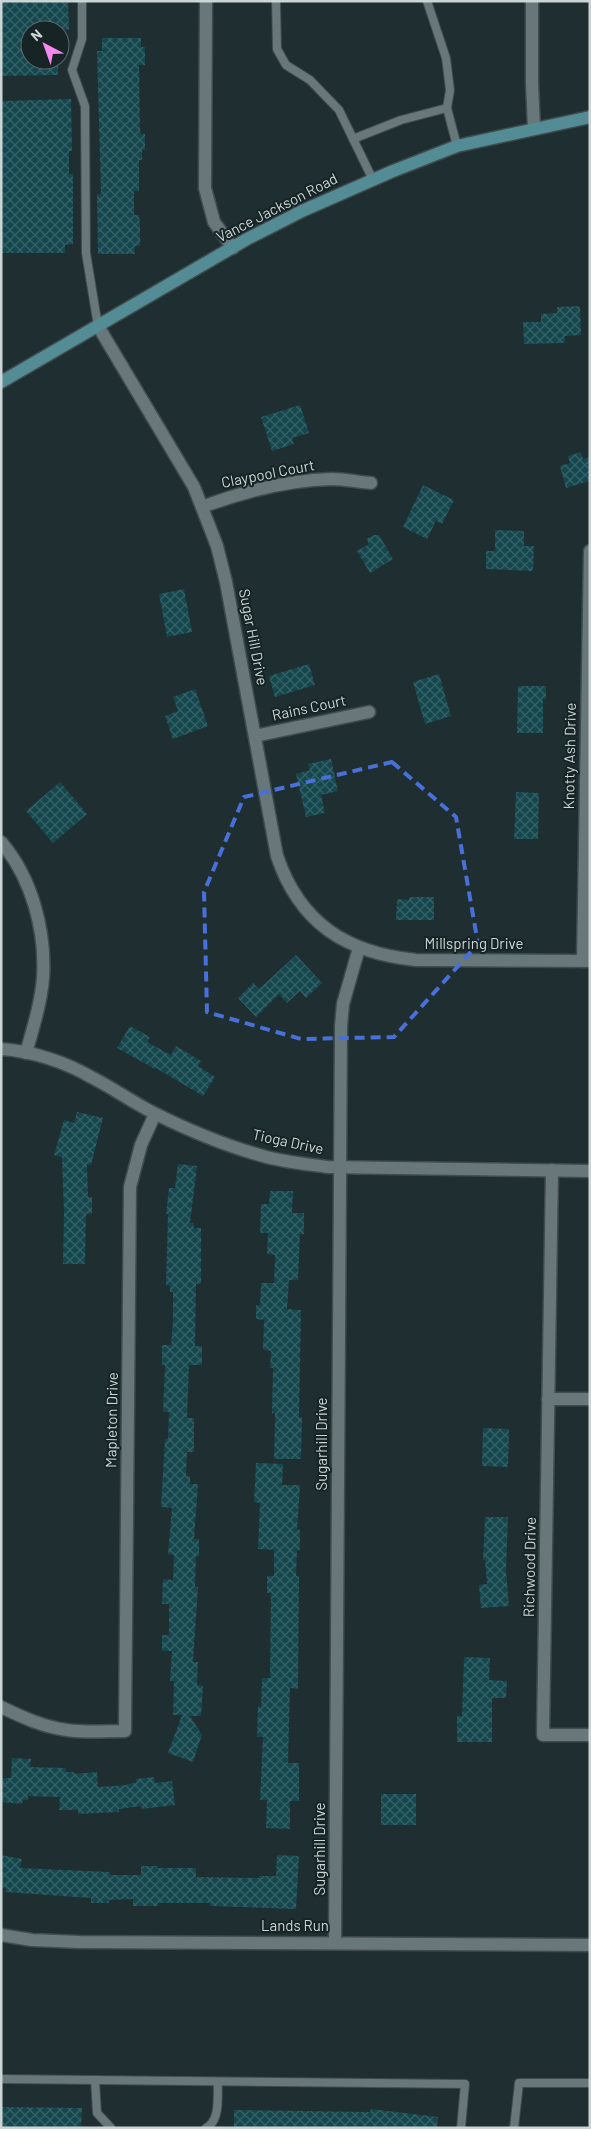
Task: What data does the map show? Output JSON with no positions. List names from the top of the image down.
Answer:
{
  "streets": {
    "main road": ["Vance Jackson Road"],
    "street": [
      "Claypool Court",
      "Sugar Hill Drive",
      "Rains Court",
      "Knotty Ash Drive",
      "Millspring Drive",
      "Tioga Drive",
      "Mapleton Drive",
      "Sugarhill Drive",
      "Richwood Drive",
      "Lands Run"
    ]
  },
  "crossings": [
    ["Vance Jackson Road", "Sugar Hill Drive"],
    ["Claypool Court", "Sugar Hill Drive"],
    ["Sugar Hill Drive", "Rains Court"],
    ["Sugar Hill Drive", "Millspring Drive"],
    ["Sugar Hill Drive", "Sugarhill Drive"],
    ["Knotty Ash Drive", "Millspring Drive"],
    ["Millspring Drive", "Sugarhill Drive"],
    ["Tioga Drive", "Mapleton Drive"],
    ["Tioga Drive", "Sugarhill Drive"],
    ["Tioga Drive", "Richwood Drive"],
    ["Sugarhill Drive", "Lands Run"]
  ],
  "north": "top left"
}
